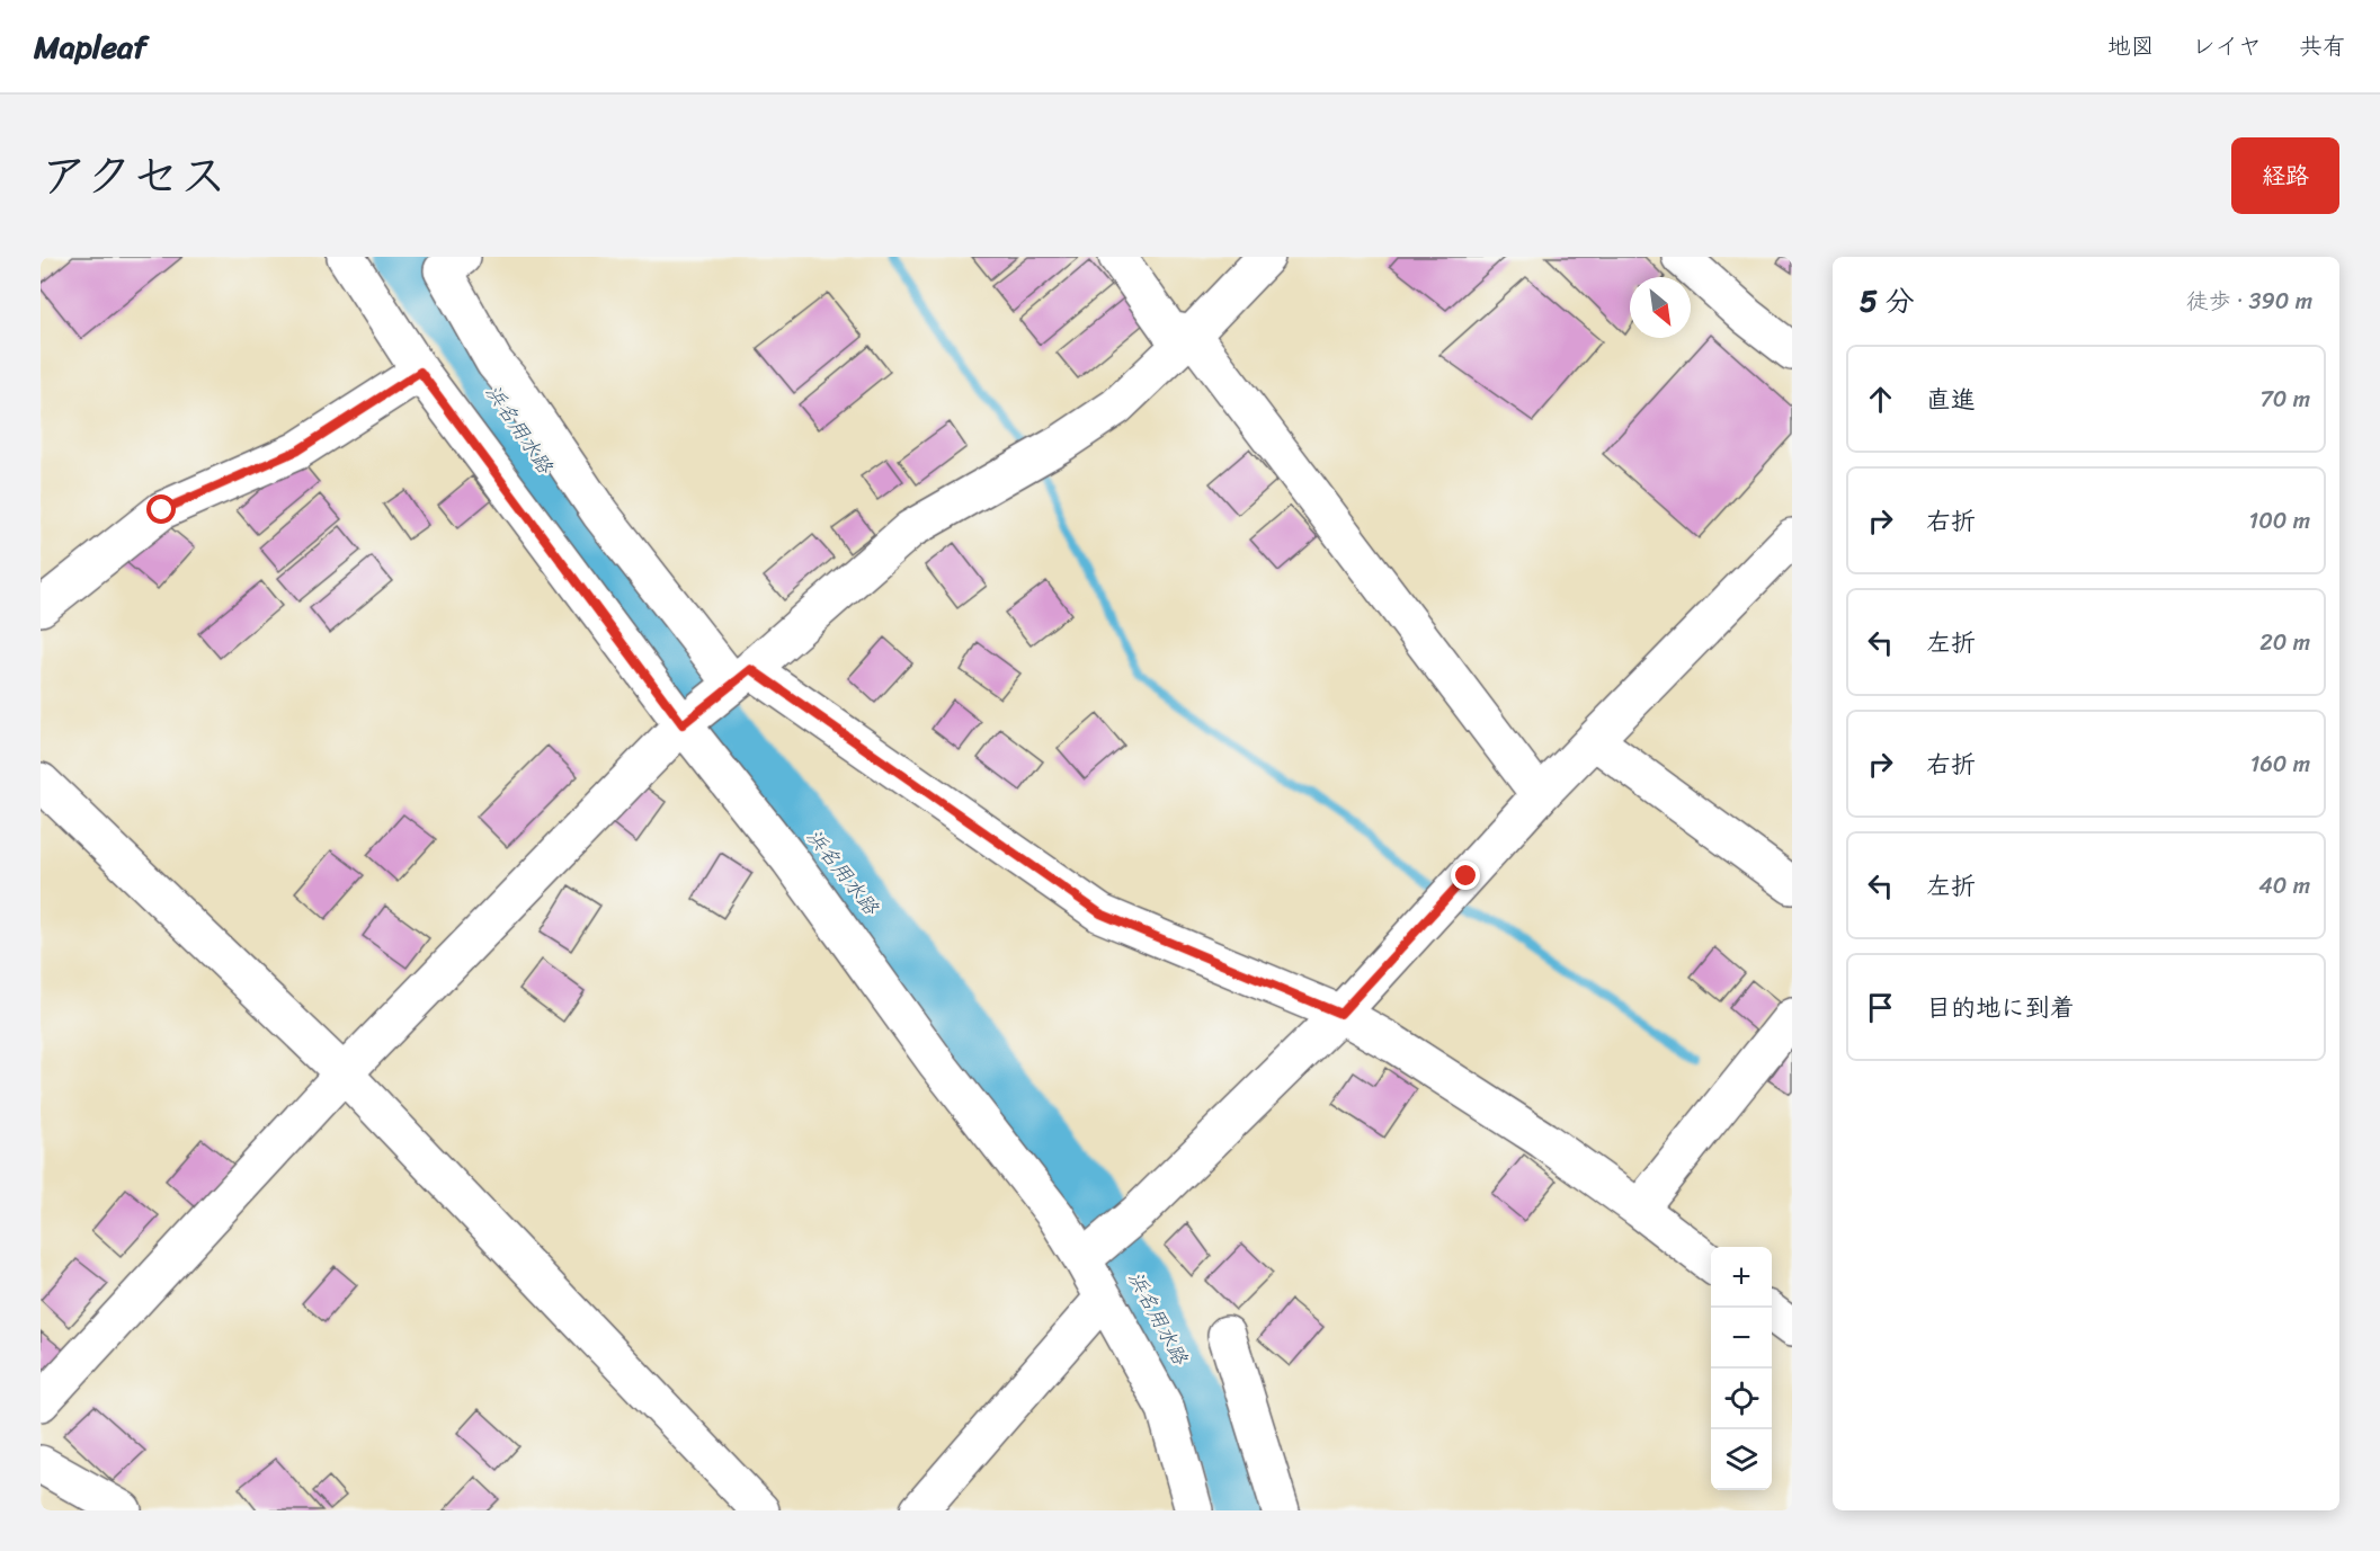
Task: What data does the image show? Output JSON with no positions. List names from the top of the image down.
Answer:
{
  "water": ["浜名用水路"],
  "north": "bottom right",
  "page": {
    "header": "Mapleaf",
    "nav": ["地図", "レイヤ", "共有"],
    "title": "アクセス",
    "buttons": "経路",
    "heading": ["5 分", "徒歩 · 390 m"],
    "list": [
      ["直進", "70 m"],
      ["右折", "100 m"],
      ["左折", "20 m"],
      ["右折", "160 m"],
      ["左折", "40 m"],
      "目的地に到着"
    ],
    "map_buttons": ["+", "−"]
  }
}
